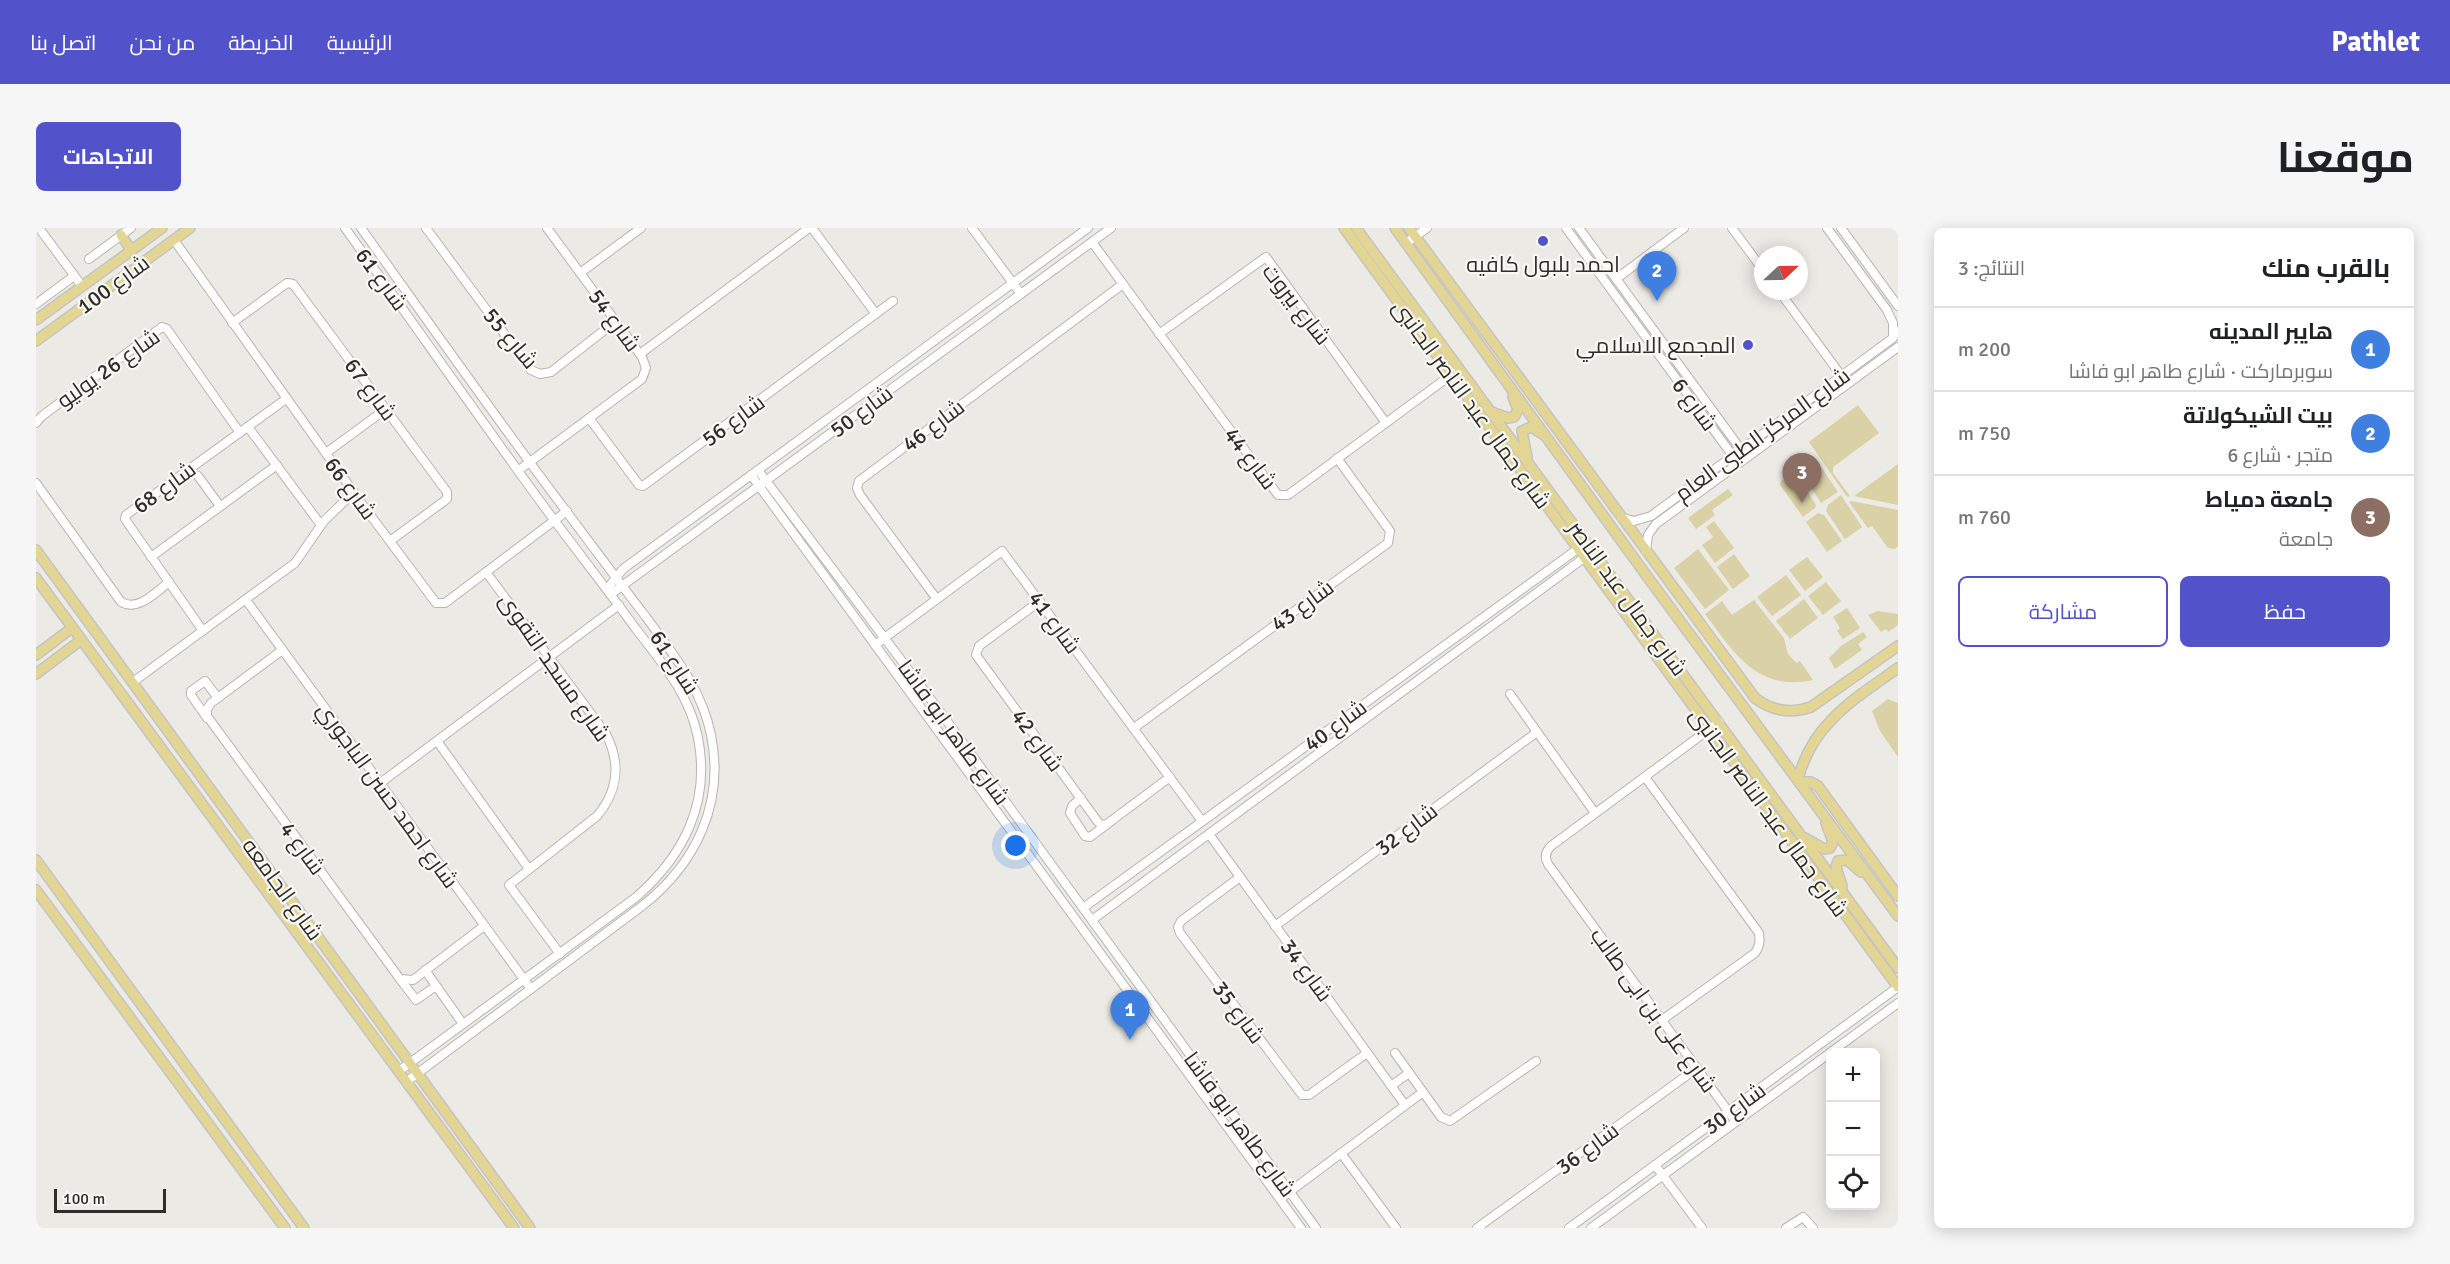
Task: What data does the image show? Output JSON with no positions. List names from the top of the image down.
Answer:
{
  "streets": {
    "main road": [
      "شارع 100",
      "شارع جمال عبد الناصر الجانبى",
      "شارع جمال عبد الناصر",
      "شارع الجامعه"
    ],
    "street": [
      "شارع 61",
      "شارع بيروت",
      "شارع 54",
      "شارع 55",
      "شارع 26 يوليو",
      "شارع 67",
      "شارع 6",
      "شارع 50",
      "شارع 56",
      "شارع 46",
      "شارع المركز الطبى العام",
      "شارع 44",
      "شارع 68",
      "شارع 66",
      "شارع 43",
      "شارع 41",
      "شارع مسجد التقوى",
      "شارع 40",
      "شارع طاهر ابو فاشا",
      "شارع 42",
      "شارع احمد حسن الباجوري",
      "شارع 32",
      "شارع 4",
      "شارع 34",
      "شارع على بن ابى طالب",
      "شارع 35",
      "شارع 30",
      "شارع 36"
    ]
  },
  "crossings": [
    ["شارع 61", "شارع 54"],
    ["شارع 61", "شارع 50"],
    ["شارع 61", "شارع 66"],
    ["شارع 61", "شارع مسجد التقوى"],
    ["شارع 61", "شارع احمد حسن الباجوري"],
    ["شارع 61", "شارع الجامعه"],
    ["شارع 100", "شارع 66"],
    ["شارع بيروت", "شارع 44"],
    ["شارع 54", "شارع 55"],
    ["شارع 54", "شارع 56"],
    ["شارع 26 يوليو", "شارع 68"],
    ["شارع 67", "شارع 66"],
    ["شارع جمال عبد الناصر الجانبى", "شارع 44"],
    ["شارع جمال عبد الناصر الجانبى", "شارع جمال عبد الناصر"],
    ["شارع جمال عبد الناصر الجانبى", "شارع 40"],
    ["شارع جمال عبد الناصر الجانبى", "شارع 30"],
    ["شارع 6", "شارع المركز الطبى العام"],
    ["شارع 50", "شارع 44"],
    ["شارع 50", "شارع طاهر ابو فاشا"],
    ["شارع 46", "شارع 44"],
    ["شارع 46", "شارع 41"],
    ["شارع 44", "شارع جمال عبد الناصر"],
    ["شارع 44", "شارع 43"],
    ["شارع 68", "شارع 66"],
    ["شارع 66", "شارع مسجد التقوى"],
    ["شارع جمال عبد الناصر", "شارع 40"],
    ["شارع 43", "شارع 41"],
    ["شارع 41", "شارع 40"],
    ["شارع 41", "شارع طاهر ابو فاشا"],
    ["شارع 41", "شارع 42"],
    ["شارع 40", "شارع طاهر ابو فاشا"],
    ["شارع 40", "شارع 34"],
    ["شارع 32", "شارع 34"],
    ["شارع 34", "شارع 35"],
    ["شارع على بن ابى طالب", "شارع 30"],
    ["شارع على بن ابى طالب", "شارع 36"]
  ],
  "places": ["احمد بلبول كافيه", "المجمع الاسلامي"],
  "scale_bar": "100 m",
  "north": "right",
  "page": {
    "header": "Pathlet",
    "nav": [
      "الرئيسية",
      "الخريطة",
      "من نحن",
      "اتصل بنا"
    ],
    "title": "موقعنا",
    "buttons": [
      "الاتجاهات",
      ["حفظ", "مشاركة"]
    ],
    "heading": ["بالقرب منك", "النتائج: 3"],
    "pins": ["2", "3", "1"],
    "list": [
      {
        "mark": "1",
        "name": "هايبر المدينه",
        "note": "سوبرماركت · شارع طاهر ابو فاشا",
        "value": "200 m"
      },
      {
        "mark": "2",
        "name": "بيت الشيكولاتة",
        "note": "متجر · شارع 6",
        "value": "750 m"
      },
      {
        "mark": "3",
        "name": "جامعة دمياط",
        "note": "جامعة",
        "value": "760 m"
      }
    ],
    "map_buttons": ["+", "−"],
    "scale": "100 m"
  }
}
